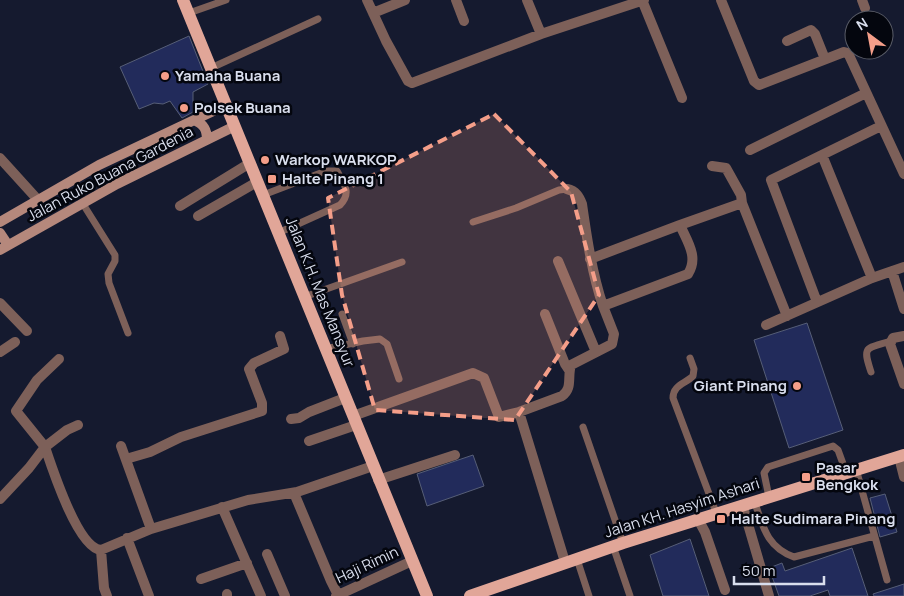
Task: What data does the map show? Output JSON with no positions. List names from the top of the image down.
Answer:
{
  "streets": {
    "main road": ["Jalan K.H. Mas Mansyur", "Jalan KH. Hasyim Ashari"],
    "street": ["Jalan Ruko Buana Gardenia", "Haji Rimin"]
  },
  "crossings": [
    ["Jalan Ruko Buana Gardenia", "Jalan K.H. Mas Mansyur"],
    ["Jalan K.H. Mas Mansyur", "Haji Rimin"]
  ],
  "places": {
    "other": [
      "Yamaha Buana",
      "Polsek Buana",
      "Warkop WARKOP",
      "Giant Pinang"
    ],
    "transit": ["Halte Pinang 1", "Pasar Bengkok", "Halte Sudimara Pinang"]
  },
  "scale_bar": "50 m",
  "north": "top left"
}
